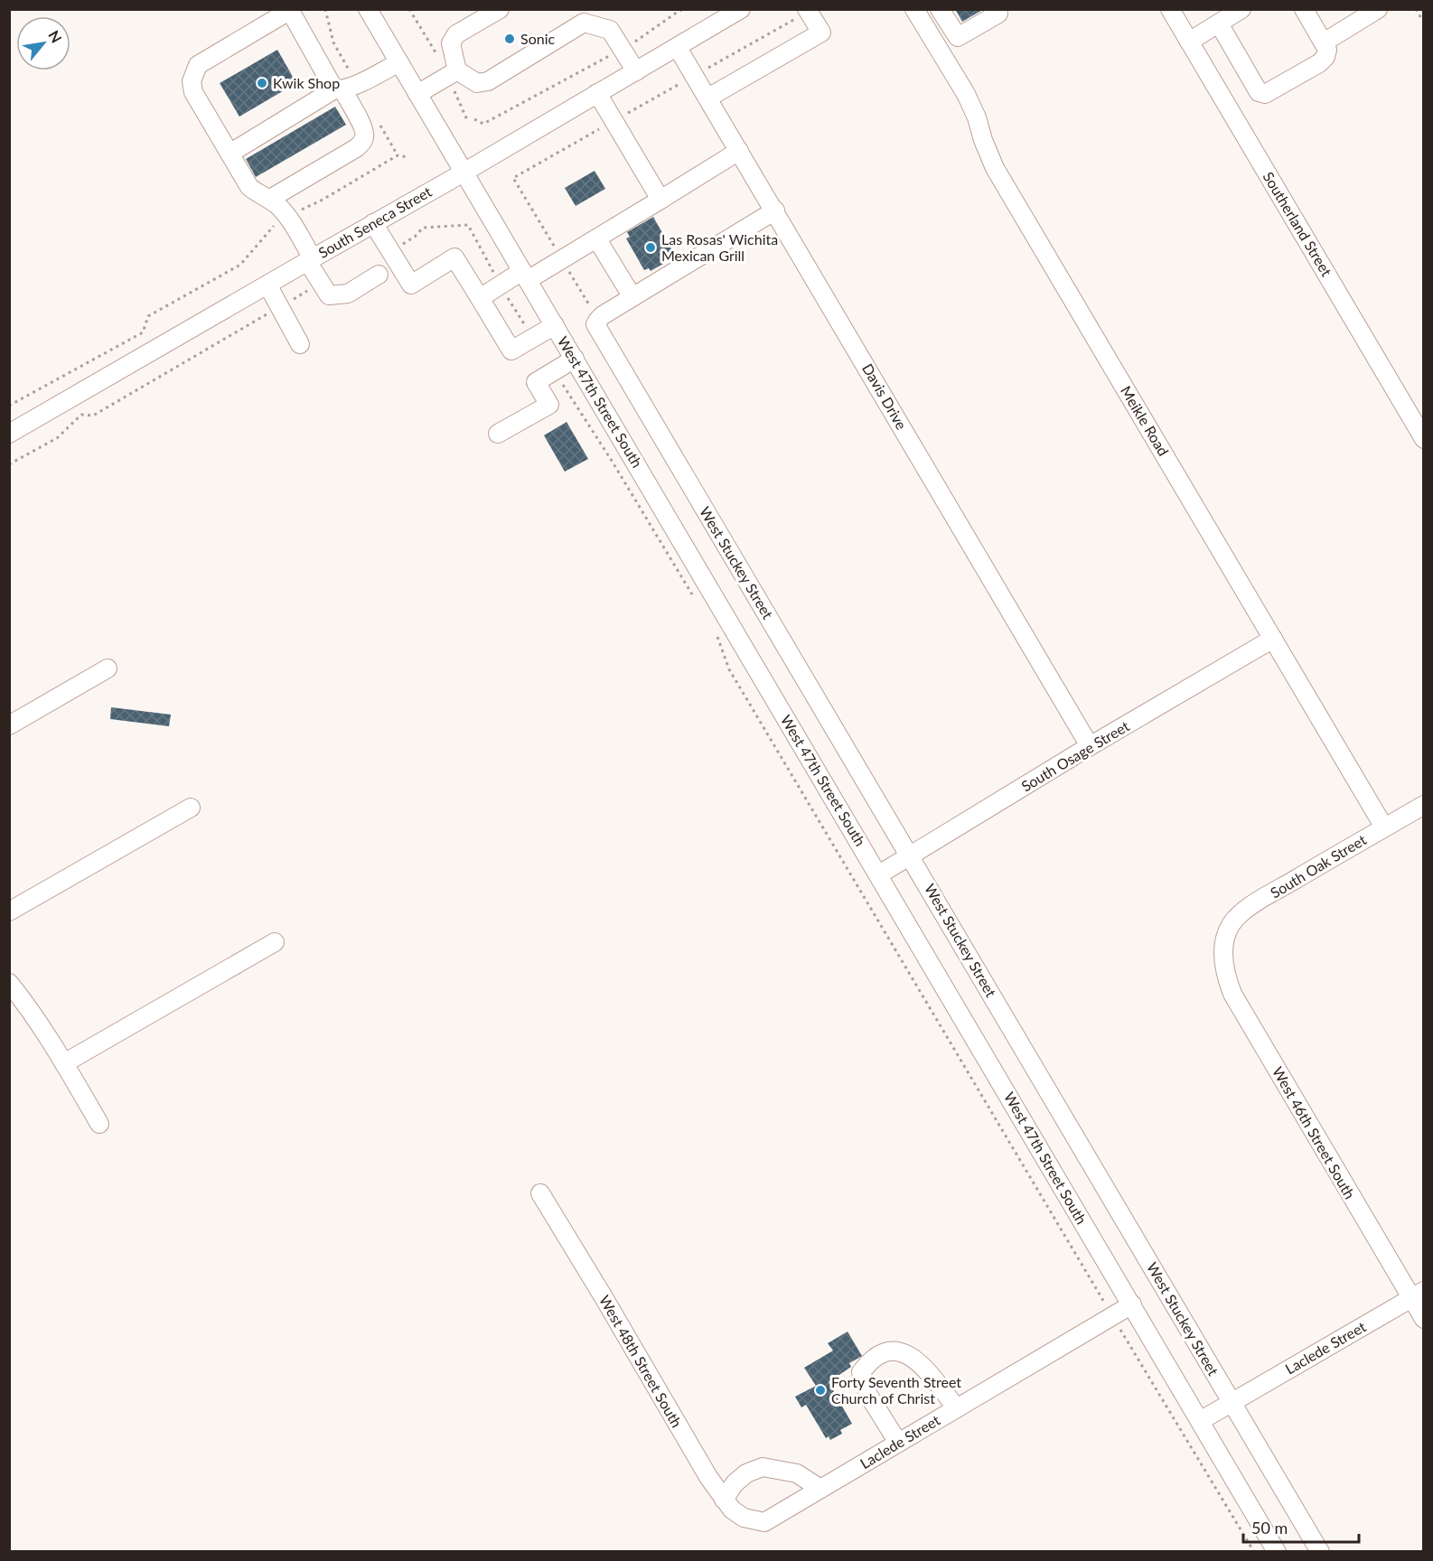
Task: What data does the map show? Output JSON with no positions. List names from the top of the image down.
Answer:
{
  "streets": {
    "street": [
      "South Seneca Street",
      "Southerland Street",
      "Davis Drive",
      "West 47th Street South",
      "Meikle Road",
      "West Stuckey Street",
      "South Osage Street",
      "South Oak Street",
      "West 46th Street South",
      "Laclede Street",
      "West 48th Street South"
    ]
  },
  "crossings": [
    ["South Seneca Street", "Davis Drive"],
    ["South Seneca Street", "West 47th Street South"],
    ["Davis Drive", "South Osage Street"],
    ["West 47th Street South", "South Osage Street"],
    ["West 47th Street South", "Laclede Street"],
    ["Meikle Road", "South Osage Street"],
    ["Meikle Road", "South Oak Street"],
    ["West Stuckey Street", "South Osage Street"],
    ["West Stuckey Street", "Laclede Street"],
    ["South Oak Street", "West 46th Street South"],
    ["West 46th Street South", "Laclede Street"],
    ["Laclede Street", "West 48th Street South"]
  ],
  "places": [
    "Sonic",
    "Kwik Shop",
    "Las Rosas' Wichita Mexican Grill",
    "Forty Seventh Street Church of Christ"
  ],
  "scale_bar": "50 m",
  "north": "top right"
}
